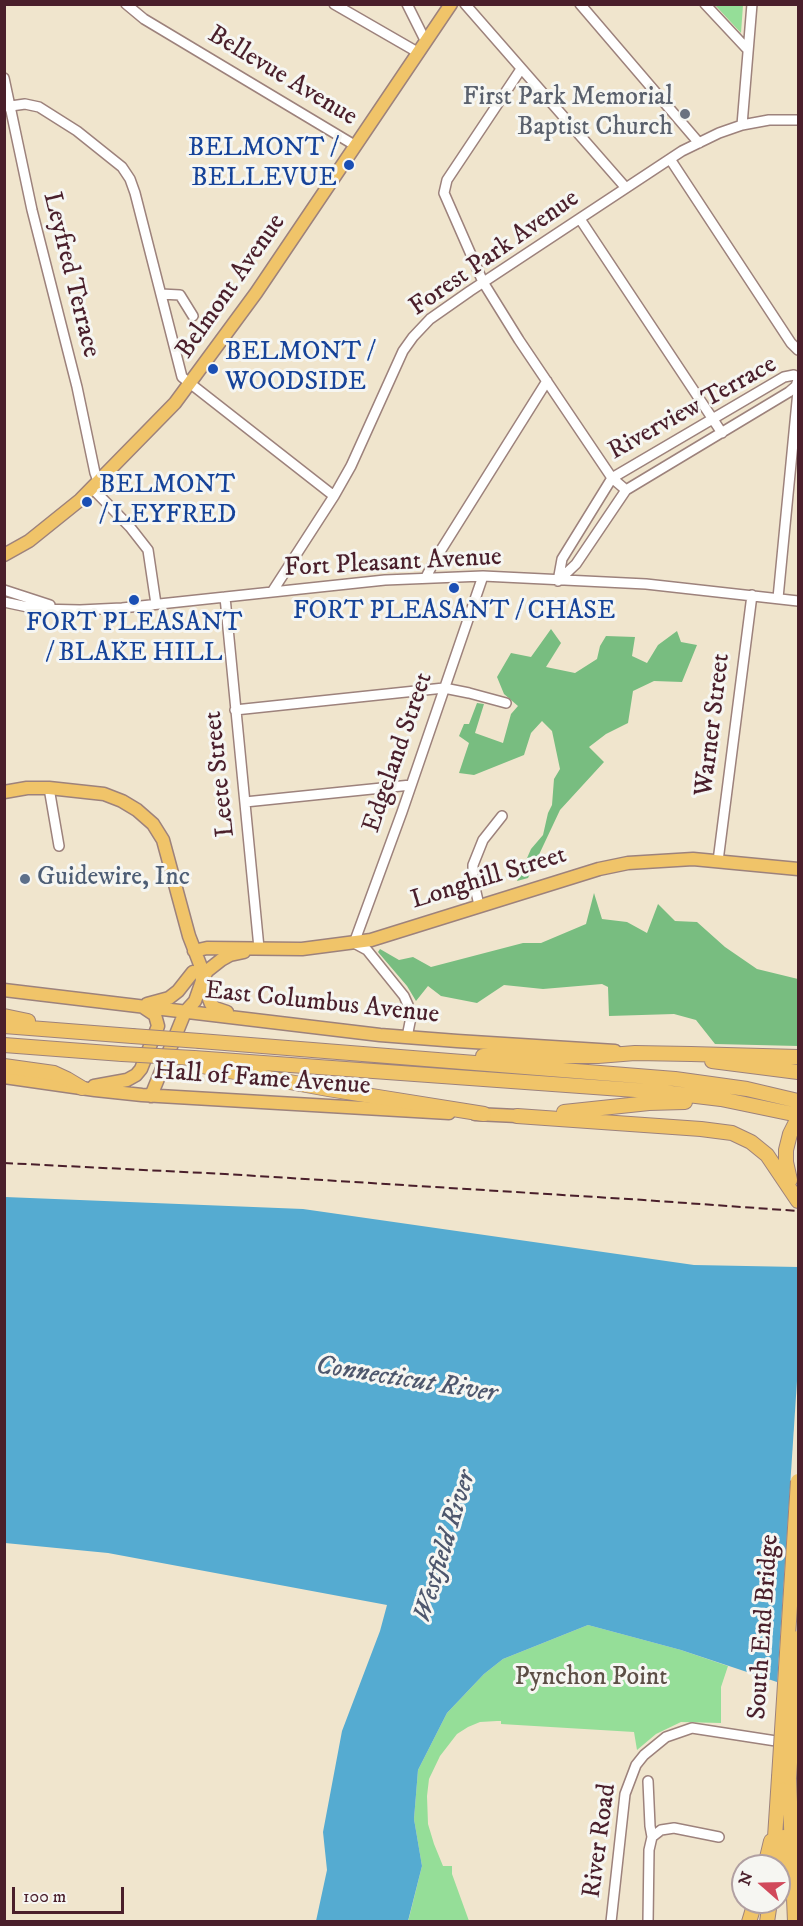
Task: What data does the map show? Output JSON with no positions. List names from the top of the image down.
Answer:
{
  "streets": {
    "highway": ["South End Bridge"],
    "main road": [
      "Belmont Avenue",
      "Longhill Street",
      "East Columbus Avenue",
      "Hall of Fame Avenue"
    ],
    "street": [
      "Bellevue Avenue",
      "Forest Park Avenue",
      "Leyfred Terrace",
      "Riverview Terrace",
      "Fort Pleasant Avenue",
      "Warner Street",
      "Edgeland Street",
      "Leete Street",
      "River Road"
    ]
  },
  "crossings": [
    ["Bellevue Avenue", "Belmont Avenue"],
    ["Forest Park Avenue", "Fort Pleasant Avenue"],
    ["Leyfred Terrace", "Belmont Avenue"],
    ["Riverview Terrace", "Fort Pleasant Avenue"],
    ["Fort Pleasant Avenue", "Warner Street"],
    ["Fort Pleasant Avenue", "Edgeland Street"],
    ["Fort Pleasant Avenue", "Leete Street"],
    ["Warner Street", "Longhill Street"],
    ["Edgeland Street", "Longhill Street"],
    ["Leete Street", "Longhill Street"]
  ],
  "water": ["Connecticut River", "Westfield River"],
  "parks": ["Pynchon Point"],
  "places": [
    "First Park Memorial Baptist Church",
    "BELMONT / BELLEVUE",
    "BELMONT / WOODSIDE",
    "BELMONT / LEYFRED",
    "FORT PLEASANT / CHASE",
    "FORT PLEASANT / BLAKE HILL",
    "Guidewire, Inc"
  ],
  "scale_bar": "100 m",
  "north": "left"
}
